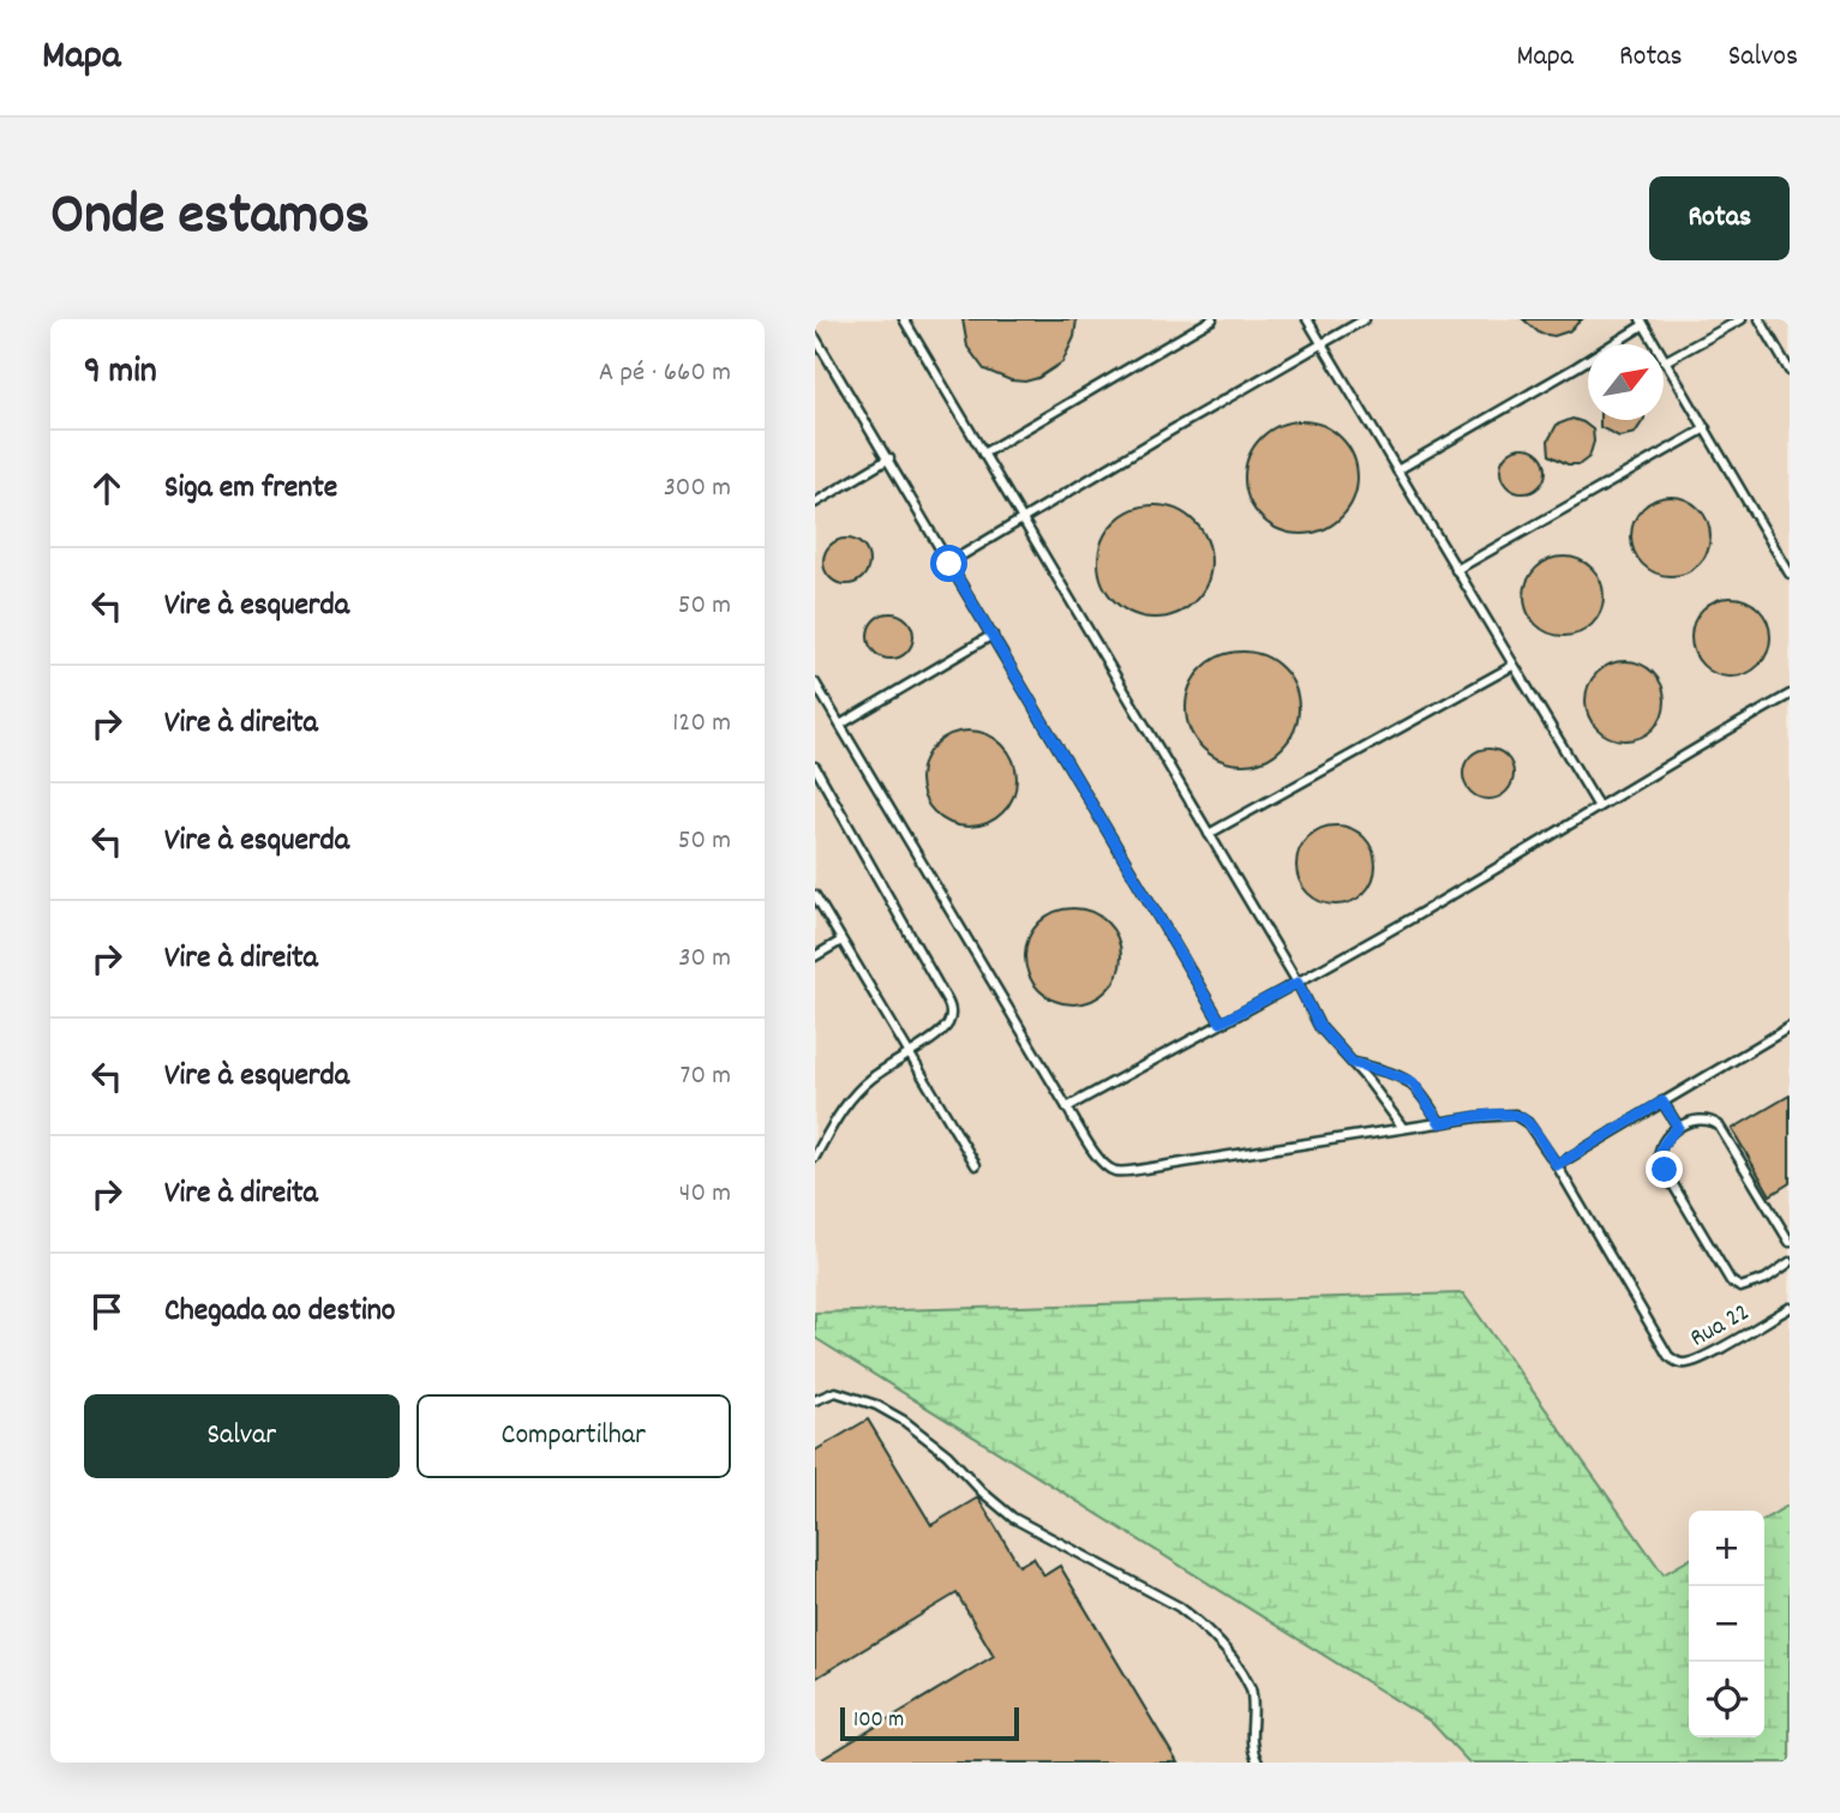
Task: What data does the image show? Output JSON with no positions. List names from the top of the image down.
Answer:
{
  "streets": {
    "lane": ["Rua 22"]
  },
  "scale_bar": "100 m",
  "north": "top right",
  "page": {
    "header": "Mapa",
    "nav": ["Mapa", "Rotas", "Salvos"],
    "title": "Onde estamos",
    "buttons": [
      "Rotas",
      ["Salvar", "Compartilhar"]
    ],
    "heading": ["9 min", "A pé · 660 m"],
    "list": [
      ["Siga em frente", "300 m"],
      ["Vire à esquerda", "50 m"],
      ["Vire à direita", "120 m"],
      ["Vire à esquerda", "50 m"],
      ["Vire à direita", "30 m"],
      ["Vire à esquerda", "70 m"],
      ["Vire à direita", "40 m"],
      "Chegada ao destino"
    ],
    "map_buttons": ["+", "−"],
    "scale": "100 m"
  }
}
